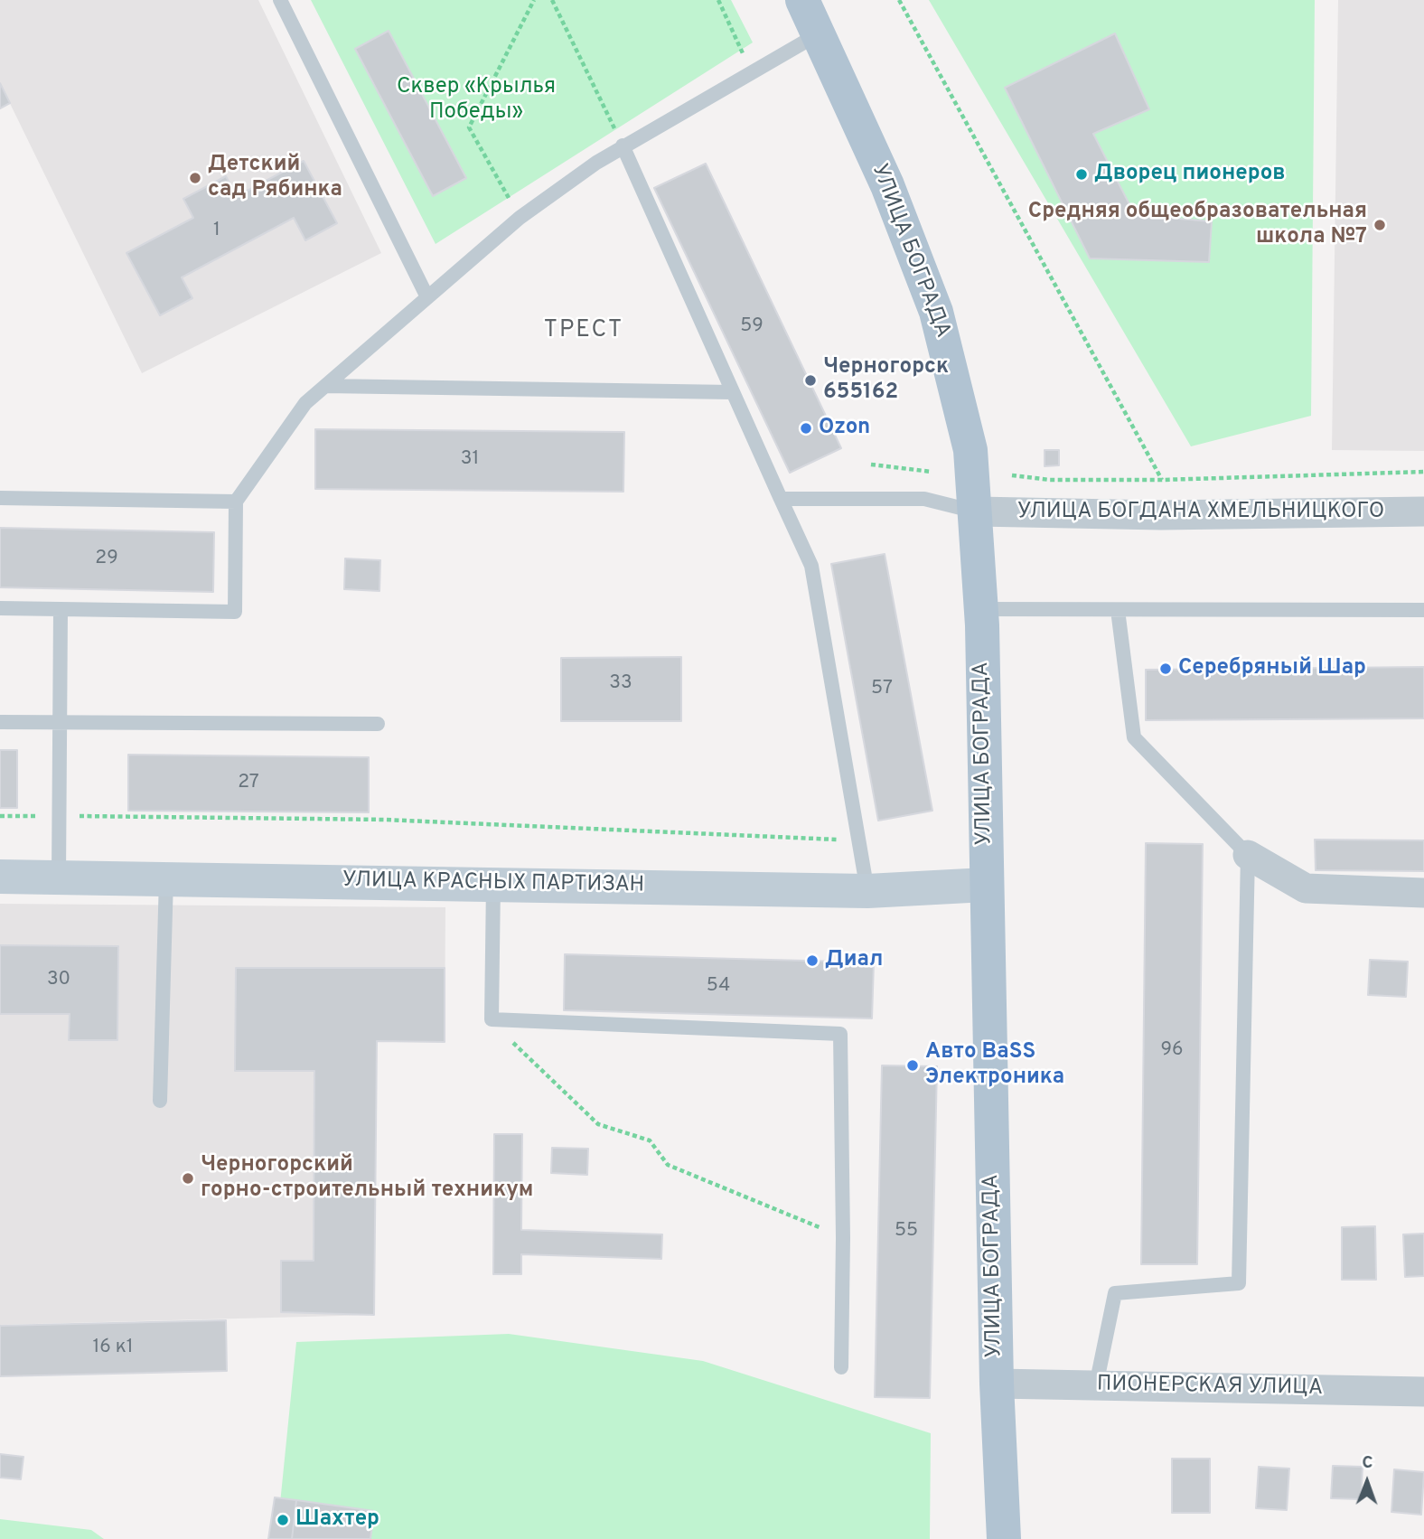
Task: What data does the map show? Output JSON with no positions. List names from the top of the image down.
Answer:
{
  "streets": {
    "main road": ["УЛИЦА БОГРАДА", "УЛИЦА КРАСНЫХ ПАРТИЗАН"],
    "street": ["УЛИЦА БОГДАНА ХМЕЛЬНИЦКОГО", "ПИОНЕРСКАЯ УЛИЦА"]
  },
  "crossings": [
    ["УЛИЦА БОГРАДА", "УЛИЦА БОГДАНА ХМЕЛЬНИЦКОГО"],
    ["УЛИЦА БОГРАДА", "УЛИЦА КРАСНЫХ ПАРТИЗАН"],
    ["УЛИЦА БОГРАДА", "ПИОНЕРСКАЯ УЛИЦА"]
  ],
  "districts": ["ТРЕСТ"],
  "parks": ["Сквер «Крылья Победы»"],
  "places": [
    "Дворец пионеров",
    "Детский сад Рябинка",
    "Средняя общеобразовательная школа №7",
    "Черногорск 655162",
    "Ozon",
    "Серебряный Шар",
    "Диал",
    "Авто BaSS Электроника",
    "Черногорский горно-строительный техникум",
    "Шахтер"
  ],
  "house_numbers": [
    "1",
    "59",
    "31",
    "29",
    "33",
    "57",
    "27",
    "30",
    "54",
    "96",
    "55",
    "16 к1"
  ],
  "north": "top"
}
